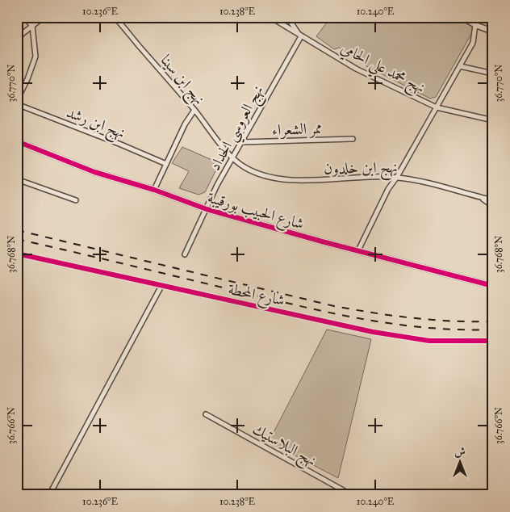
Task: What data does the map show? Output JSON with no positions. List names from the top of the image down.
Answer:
{
  "streets": {
    "street": [
      "نهج محمد علي الحامي",
      "نهج ابن سينا",
      "نهج ابن رشد",
      "نهج العروسي الحداد",
      "ممر الشعراء",
      "نهج ابن خلدون",
      "شارع الحبيب بورقيبة",
      "شارع المحطة",
      "نهج البلاستيك"
    ]
  },
  "crossings": [
    ["نهج محمد علي الحامي", "نهج العروسي الحداد"],
    ["نهج ابن سينا", "نهج العروسي الحداد"],
    ["نهج ابن سينا", "نهج ابن خلدون"],
    ["نهج العروسي الحداد", "ممر الشعراء"],
    ["نهج العروسي الحداد", "نهج ابن خلدون"],
    ["نهج العروسي الحداد", "شارع الحبيب بورقيبة"]
  ],
  "north": "top",
  "coordinates": [
    "10.236°E",
    "10.238°E",
    "10.240°E",
    "36.770°N",
    "36.768°N",
    "36.766°N"
  ]
}
